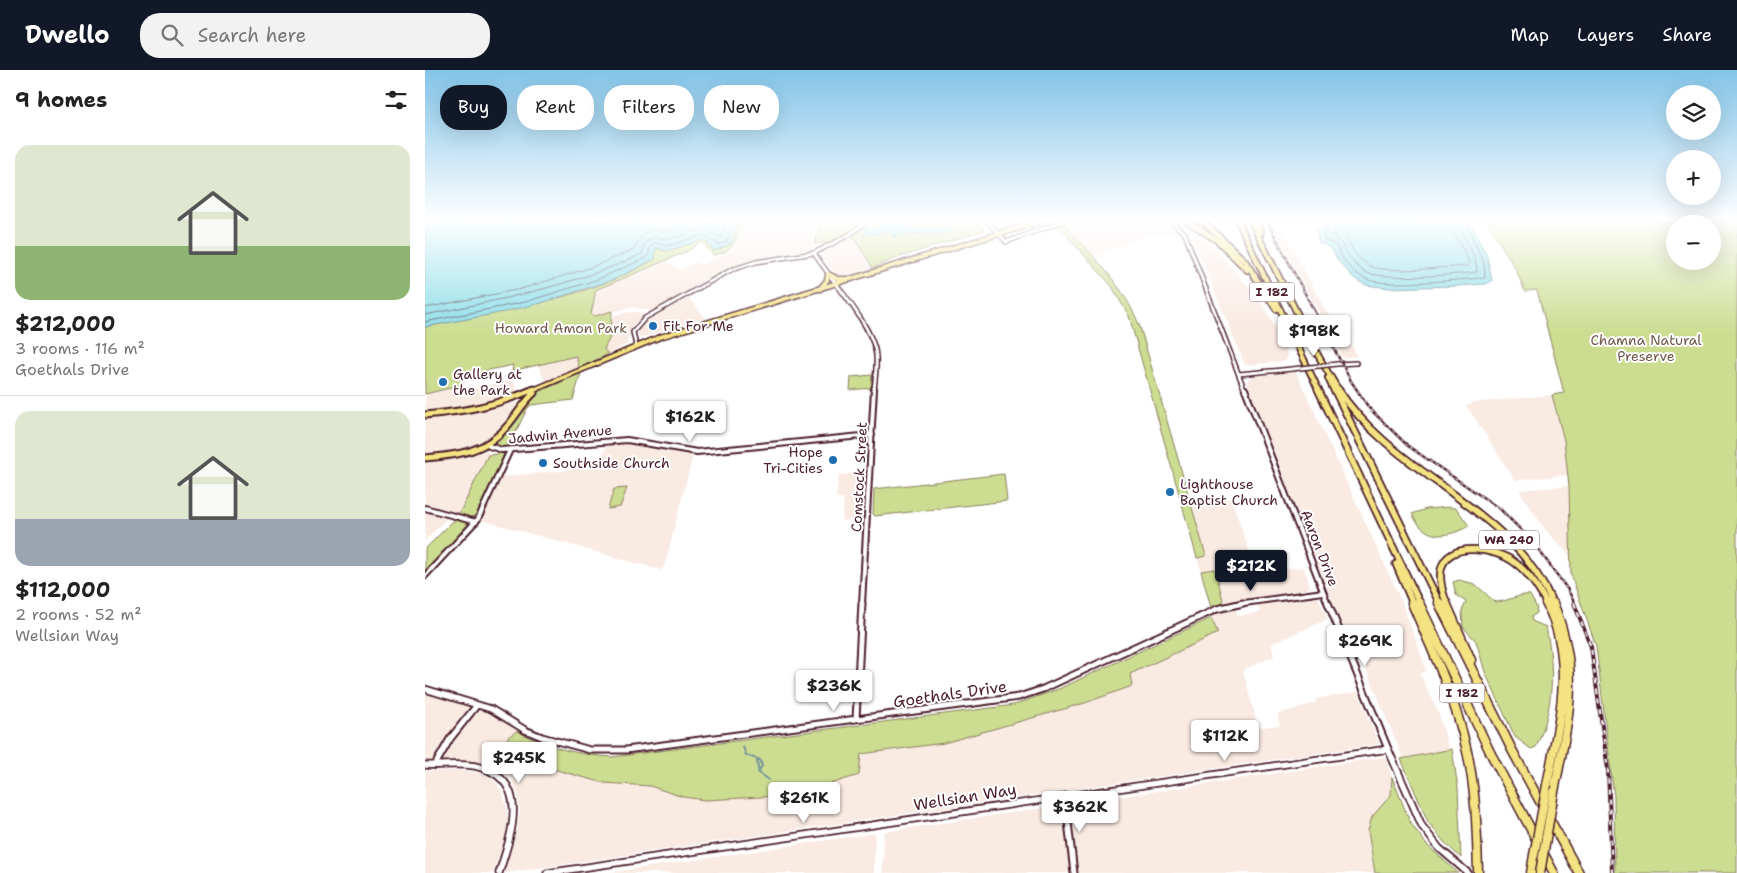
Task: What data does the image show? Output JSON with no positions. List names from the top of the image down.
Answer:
{
  "streets": {
    "highway": ["I 182", "WA 240"],
    "main road": ["Jadwin Avenue", "Aaron Drive", "Wellsian Way"],
    "street": ["Comstock Street", "Goethals Drive"]
  },
  "crossings": [
    ["I 182", "WA 240"],
    ["Jadwin Avenue", "Comstock Street"],
    ["Comstock Street", "Goethals Drive"],
    ["Aaron Drive", "Goethals Drive"],
    ["Aaron Drive", "Wellsian Way"]
  ],
  "parks": ["Howard Amon Park", "Chamna Natural Preserve"],
  "places": [
    "Fit For Me",
    "Gallery at the Park",
    "Hope Tri-Cities",
    "Southside Church",
    "Lighthouse Baptist Church"
  ],
  "page": {
    "header": "Dwello",
    "search": "Search here",
    "nav": ["Map", "Layers", "Share"],
    "heading": "9 homes",
    "map_buttons": ["+", "−"],
    "chip": [
      "Buy",
      "Rent",
      "Filters",
      "New"
    ],
    "list": [
      {
        "name": "$212,000",
        "note": "3 rooms · 116 m² · Goethals Drive"
      },
      {
        "name": "$112,000",
        "note": "2 rooms · 52 m² · Wellsian Way"
      }
    ],
    "price": [
      "$198K",
      "$162K",
      "$212K",
      "$269K",
      "$236K",
      "$112K",
      "$245K",
      "$261K",
      "$362K"
    ]
  }
}
